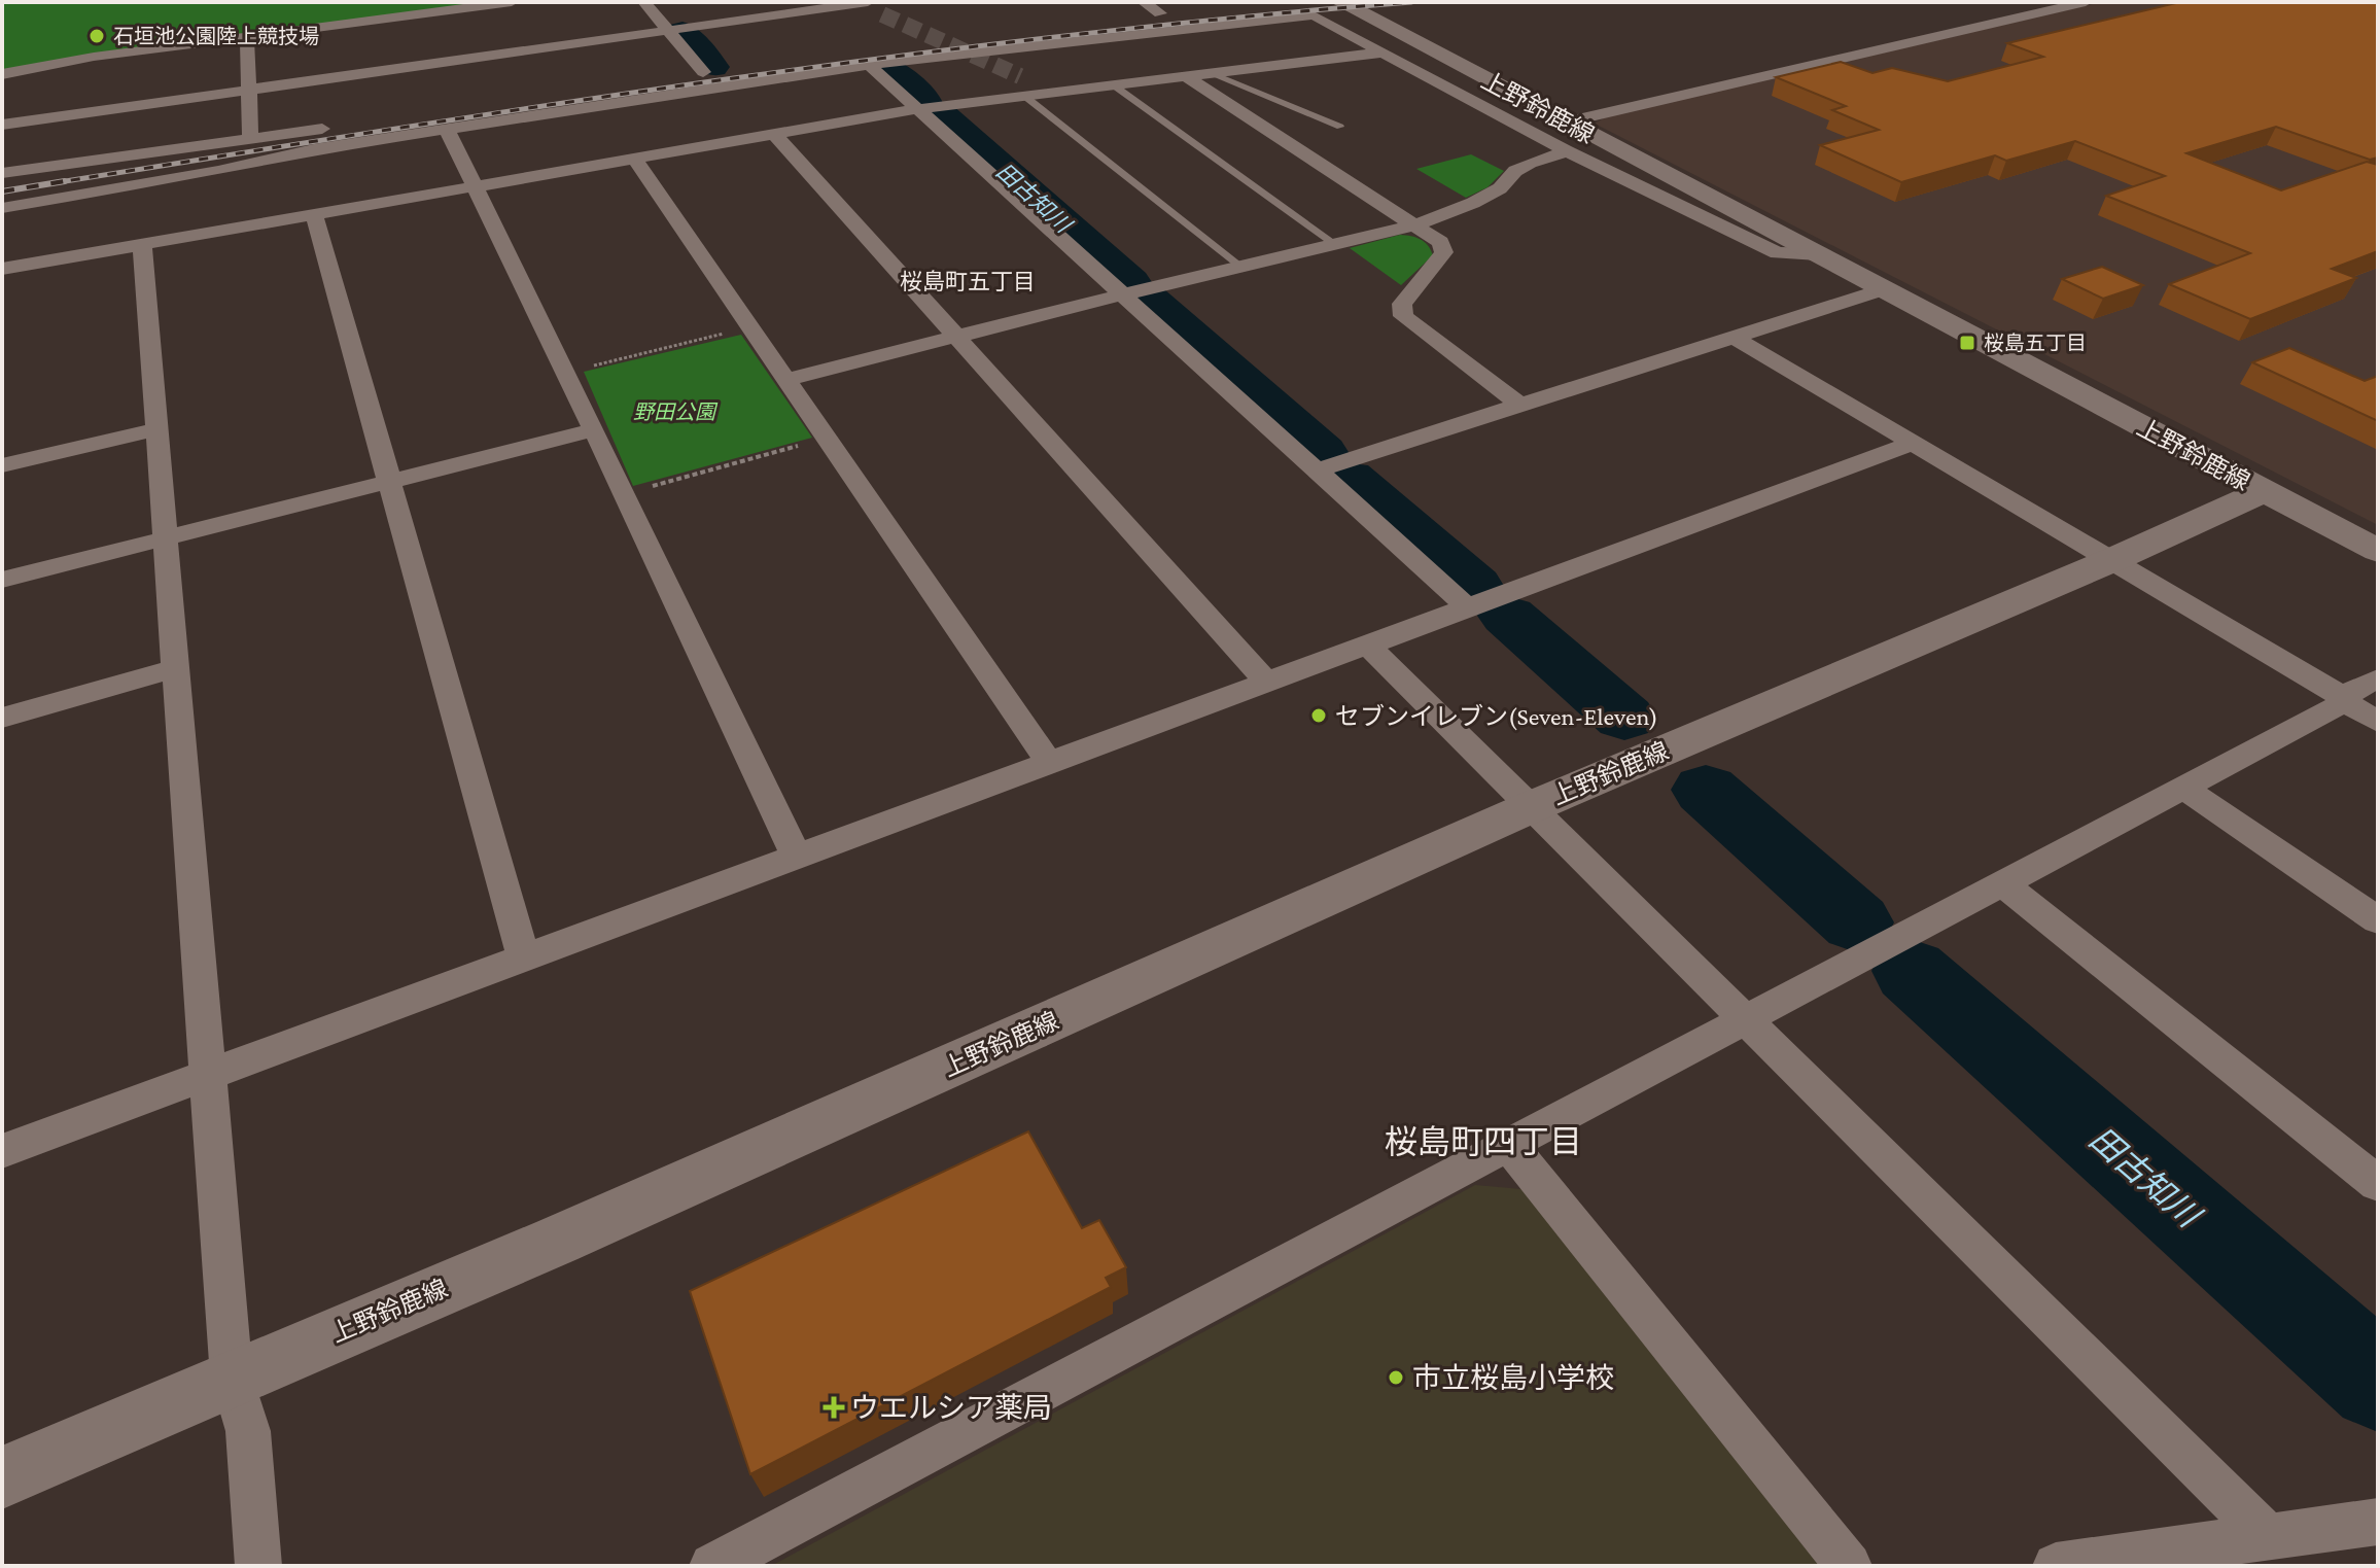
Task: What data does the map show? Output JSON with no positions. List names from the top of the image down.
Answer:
{
  "streets": {
    "main road": ["上野鈴鹿線"]
  },
  "districts": ["桜島町五丁目", "桜島町四丁目"],
  "water": ["田古知川"],
  "parks": ["野田公園"],
  "places": {
    "other": ["石垣池公園陸上競技場", "セブンイレブン(Seven-Eleven)", "市立桜島小学校"],
    "transit": ["桜島五丁目"],
    "health": ["ウエルシア薬局"]
  }
}
